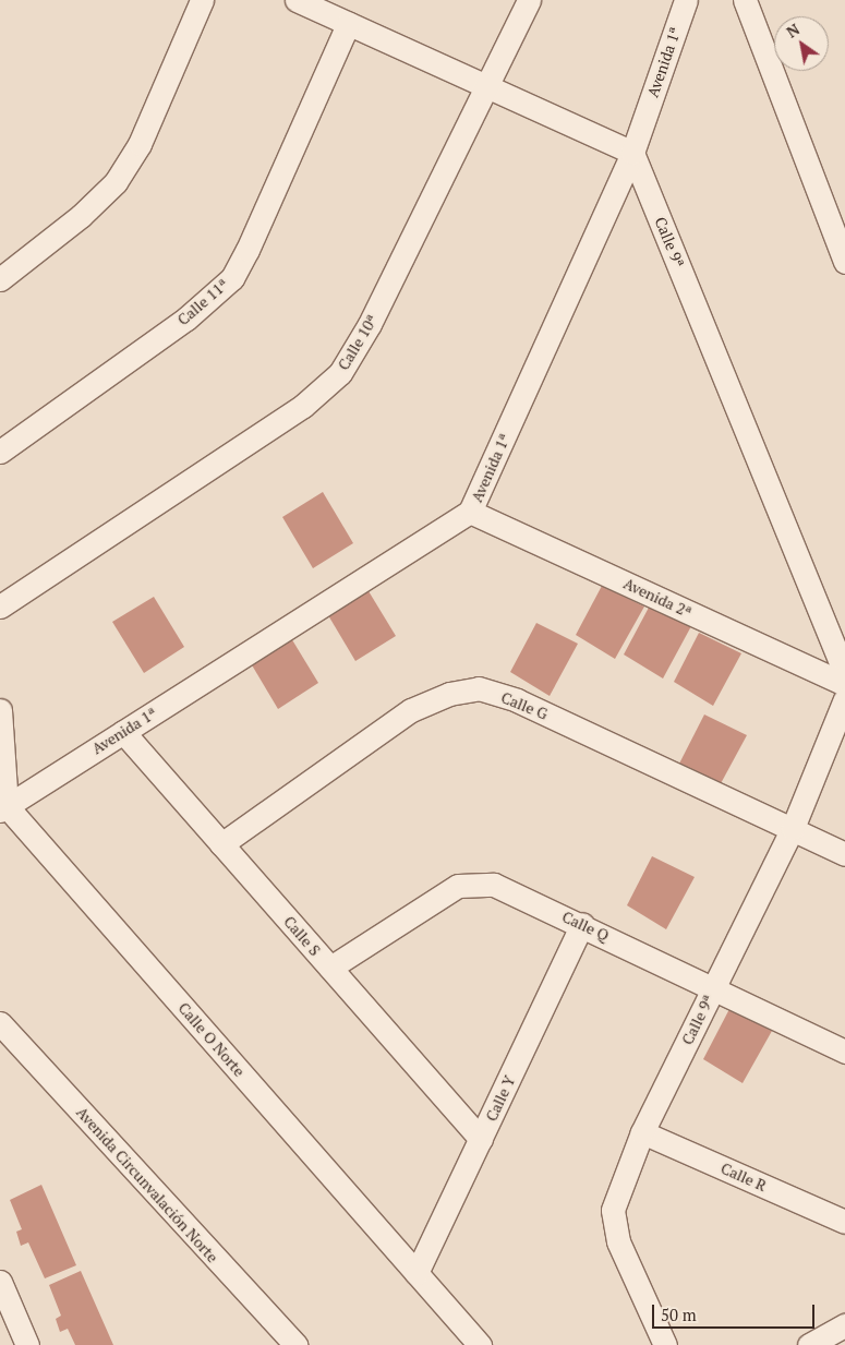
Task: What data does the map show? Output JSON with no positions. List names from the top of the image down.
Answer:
{
  "streets": {
    "street": [
      "Avenida 1ª",
      "Calle 9ª",
      "Calle 11ª",
      "Calle 10ª",
      "Avenida 2ª",
      "Calle G",
      "Calle Q",
      "Calle S",
      "Calle O Norte",
      "Calle Y",
      "Calle R",
      "Avenida Circunvalación Norte"
    ]
  },
  "crossings": [
    ["Avenida 1ª", "Calle 9ª"],
    ["Avenida 1ª", "Avenida 2ª"],
    ["Avenida 1ª", "Calle S"],
    ["Avenida 1ª", "Calle O Norte"],
    ["Calle 9ª", "Calle G"],
    ["Calle 9ª", "Calle Q"],
    ["Calle 9ª", "Calle R"],
    ["Calle G", "Calle S"],
    ["Calle Q", "Calle S"],
    ["Calle Q", "Calle Y"],
    ["Calle S", "Calle Y"],
    ["Calle O Norte", "Calle Y"]
  ],
  "scale_bar": "50 m",
  "north": "top left"
}
